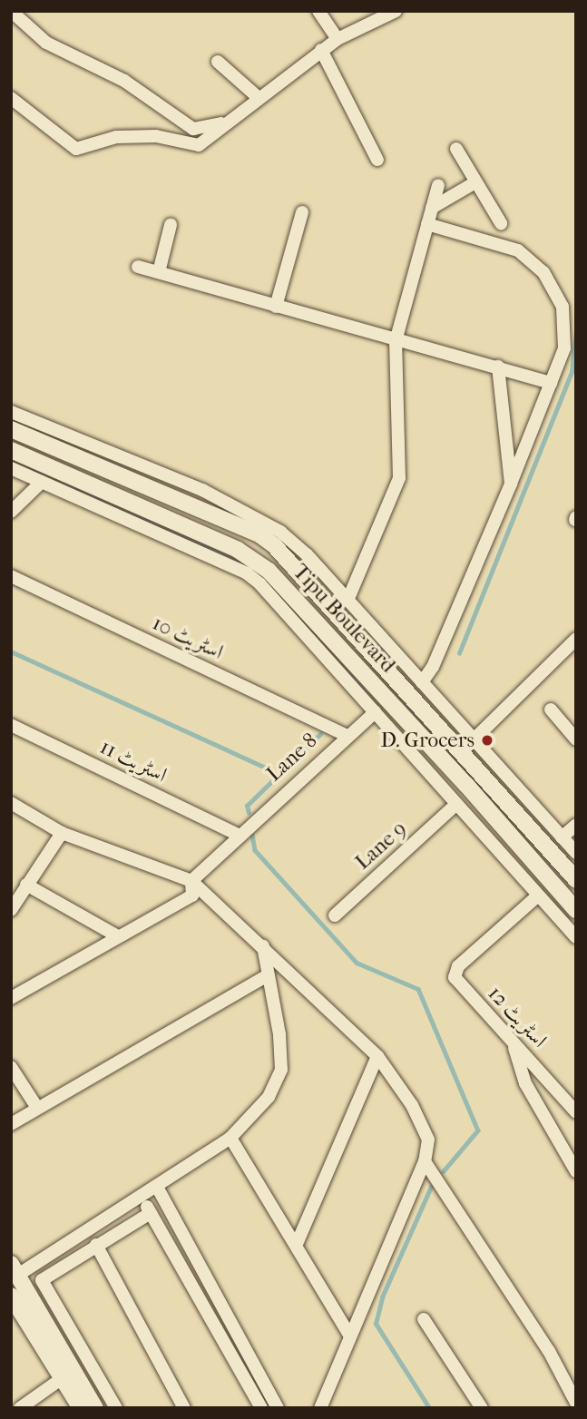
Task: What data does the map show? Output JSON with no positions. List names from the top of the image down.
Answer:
{
  "streets": {
    "street": [
      "Tipu Boulevard",
      "اسٹریٹ 10",
      "Lane 8",
      "اسٹریٹ 11",
      "Lane 9",
      "اسٹریٹ 12"
    ]
  },
  "crossings": [
    ["اسٹریٹ 10", "Lane 8"],
    ["Lane 8", "اسٹریٹ 11"]
  ],
  "places": ["D. Grocers"]
}
